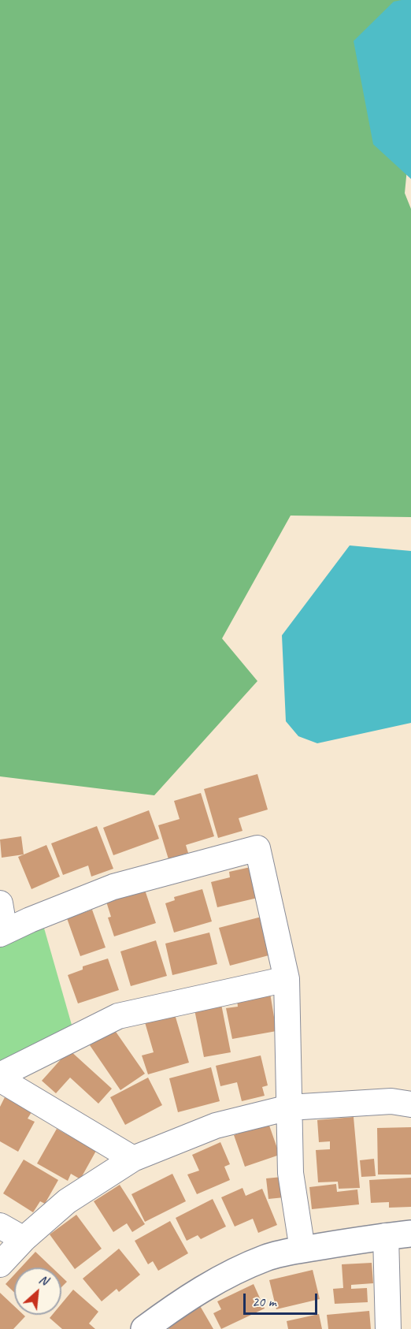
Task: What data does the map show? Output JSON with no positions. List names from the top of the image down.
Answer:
{
  "scale_bar": "20 m",
  "north": "top right"
}
